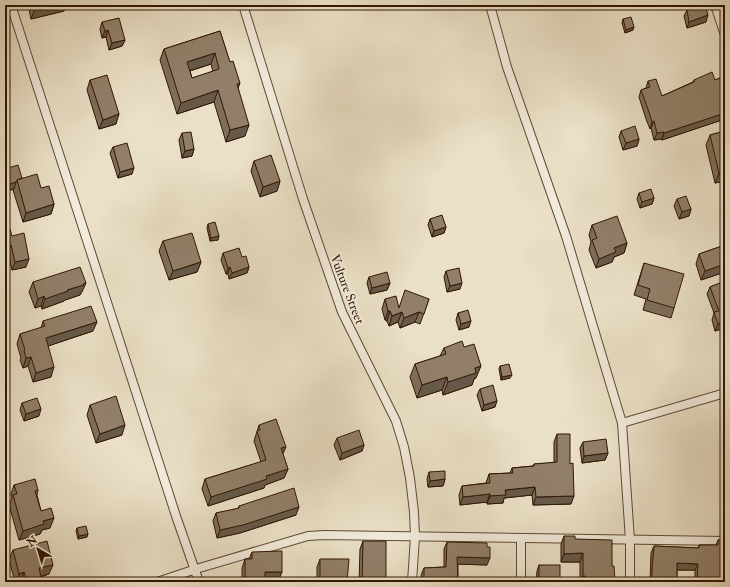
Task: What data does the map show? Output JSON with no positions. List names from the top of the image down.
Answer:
{
  "streets": {
    "street": ["Vulture Street"]
  },
  "north": "top left"
}
